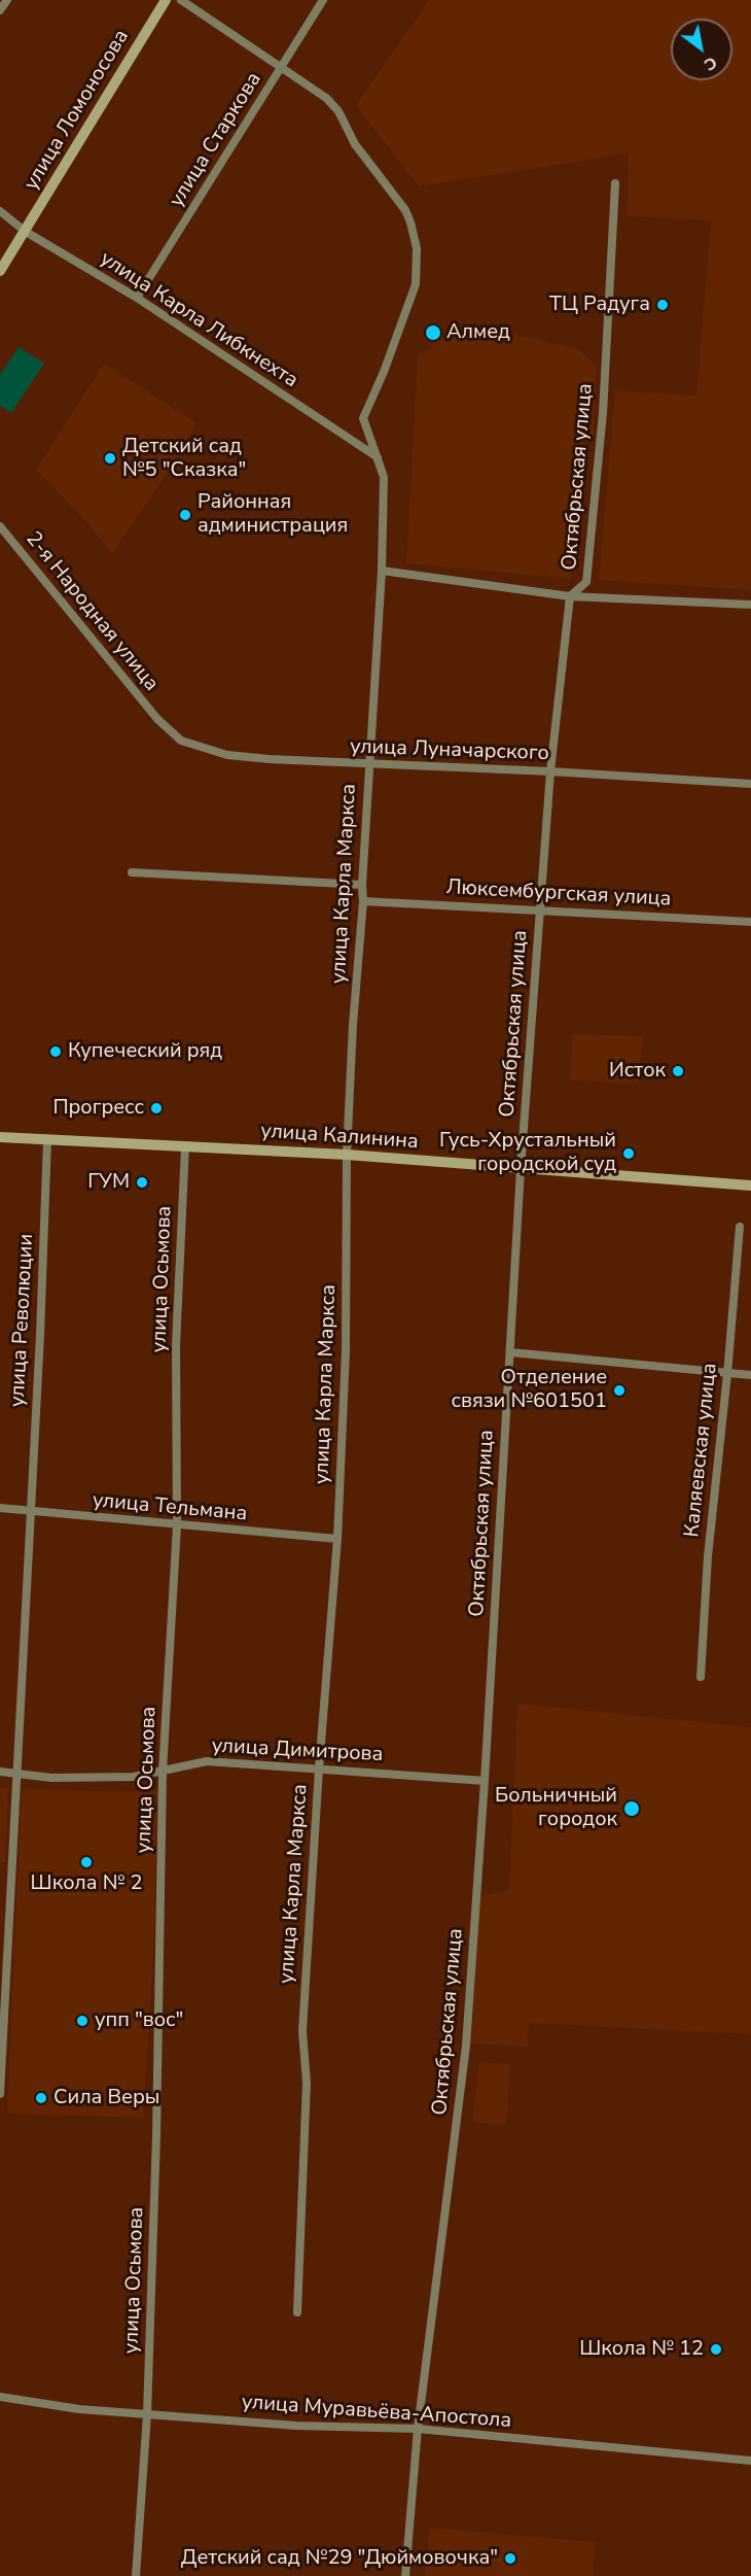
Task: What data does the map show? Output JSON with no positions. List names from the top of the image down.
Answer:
{
  "streets": {
    "street": [
      "улица Ломоносова",
      "улица Старкова",
      "улица Карла Либкнехта",
      "Октябрьская улица",
      "2-я Народная улица",
      "улица Луначарского",
      "улица Карла Маркса",
      "Люксембургская улица",
      "улица Калинина",
      "улица Осьмова",
      "улица Революции",
      "Каляевская улица",
      "улица Тельмана",
      "улица Димитрова",
      "улица Муравьёва-Апостола"
    ]
  },
  "crossings": [
    ["улица Ломоносова", "улица Карла Либкнехта"],
    ["улица Старкова", "улица Карла Либкнехта"],
    ["улица Старкова", "улица Карла Маркса"],
    ["улица Карла Либкнехта", "улица Карла Маркса"],
    ["Октябрьская улица", "улица Луначарского"],
    ["Октябрьская улица", "Люксембургская улица"],
    ["Октябрьская улица", "улица Калинина"],
    ["Октябрьская улица", "улица Димитрова"],
    ["Октябрьская улица", "улица Муравьёва-Апостола"],
    ["2-я Народная улица", "улица Луначарского"],
    ["улица Луначарского", "улица Карла Маркса"],
    ["улица Карла Маркса", "Люксембургская улица"],
    ["улица Карла Маркса", "улица Калинина"],
    ["улица Карла Маркса", "улица Тельмана"],
    ["улица Карла Маркса", "улица Димитрова"],
    ["улица Калинина", "улица Осьмова"],
    ["улица Калинина", "улица Революции"],
    ["улица Осьмова", "улица Тельмана"],
    ["улица Осьмова", "улица Димитрова"],
    ["улица Осьмова", "улица Муравьёва-Апостола"],
    ["улица Революции", "улица Тельмана"],
    ["улица Революции", "улица Димитрова"]
  ],
  "places": [
    "ТЦ Радуга",
    "Алмед",
    "Детский сад №5 \"Сказка\"",
    "Районная администрация",
    "Купеческий ряд",
    "Исток",
    "Прогресс",
    "Гусь-Хрустальный городской суд",
    "ГУМ",
    "Отделение связи №601501",
    "Больничный городок",
    "Школа № 2",
    "упп \"вос\"",
    "Сила Веры",
    "Школа № 12",
    "Детский сад №29 \"Дюймовочка\""
  ],
  "north": "bottom right"
}
